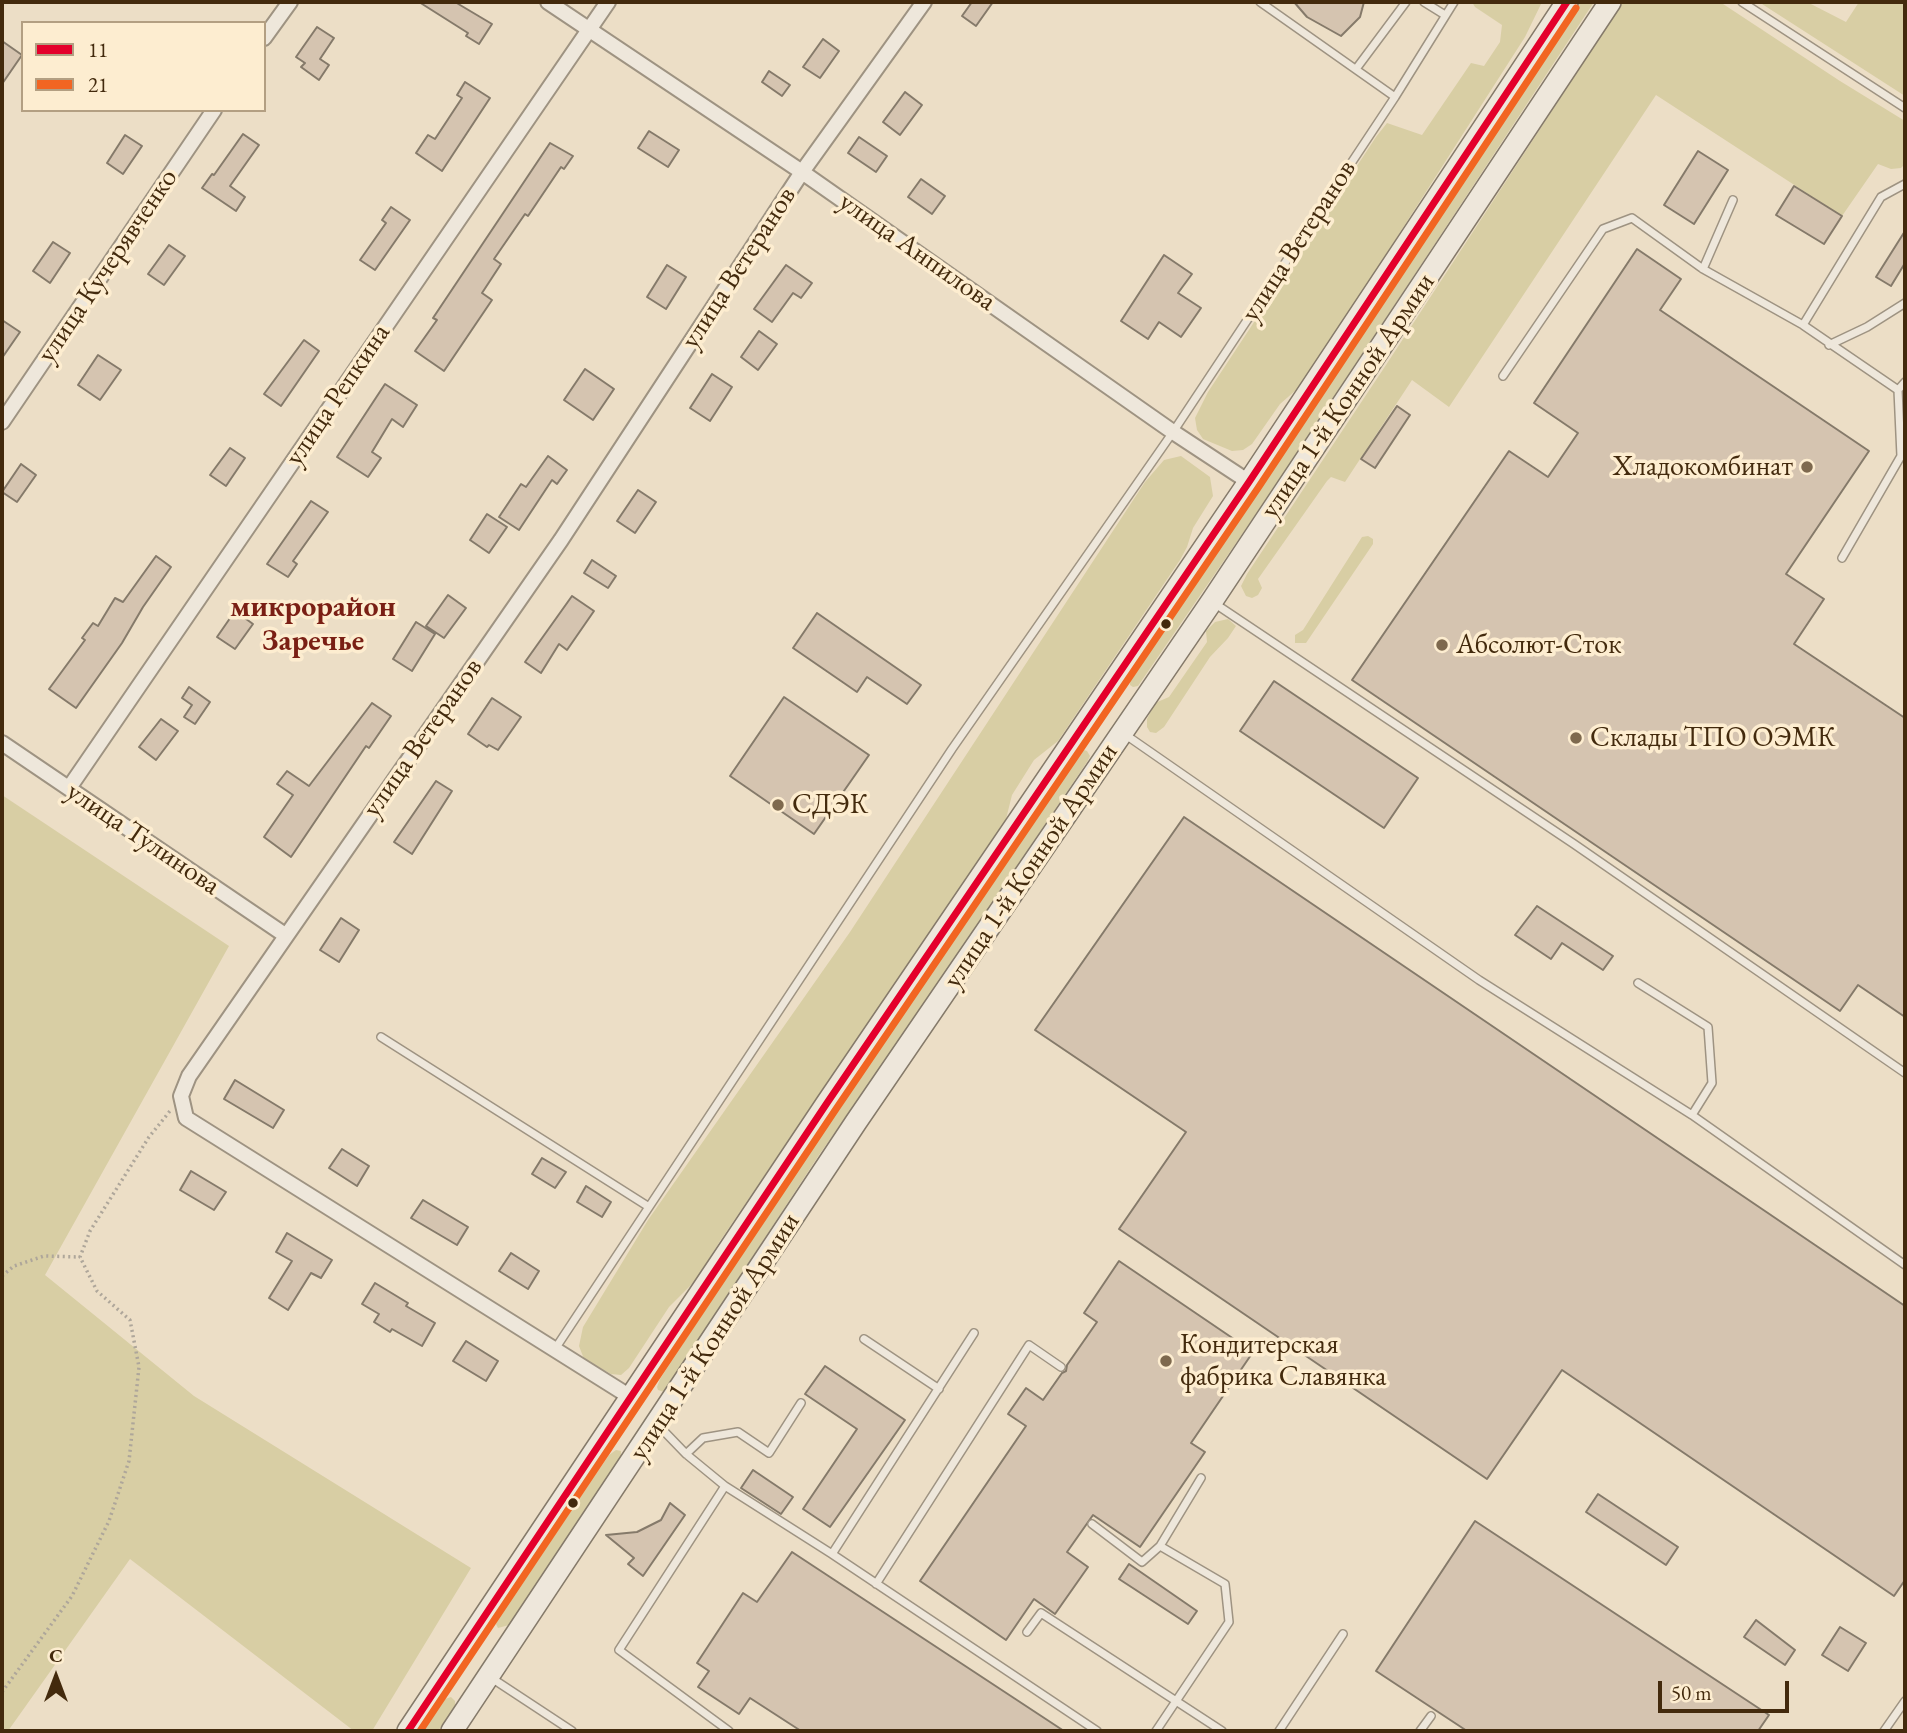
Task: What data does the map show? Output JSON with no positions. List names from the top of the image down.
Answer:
{
  "streets": {
    "main road": ["улица 1-й Конной Армии"],
    "street": [
      "улица Ветеранов",
      "улица Анпилова",
      "улица Кучерявченко",
      "улица Репкина",
      "улица Тулинова"
    ]
  },
  "crossings": [
    ["улица Ветеранов", "улица Анпилова"],
    ["улица Ветеранов", "улица Тулинова"],
    ["улица Анпилова", "улица Репкина"],
    ["улица Анпилова", "улица 1-й Конной Армии"],
    ["улица Репкина", "улица Тулинова"]
  ],
  "districts": ["микрорайон Заречье"],
  "places": [
    "Хладокомбинат",
    "Абсолют-Сток",
    "Склады ТПО ОЭМК",
    "СДЭК",
    "Кондитерская фабрика Славянка"
  ],
  "lines": ["transit line 11", "transit line 21"],
  "legend": ["11", "21"],
  "scale_bar": "50 m",
  "north": "top"
}
